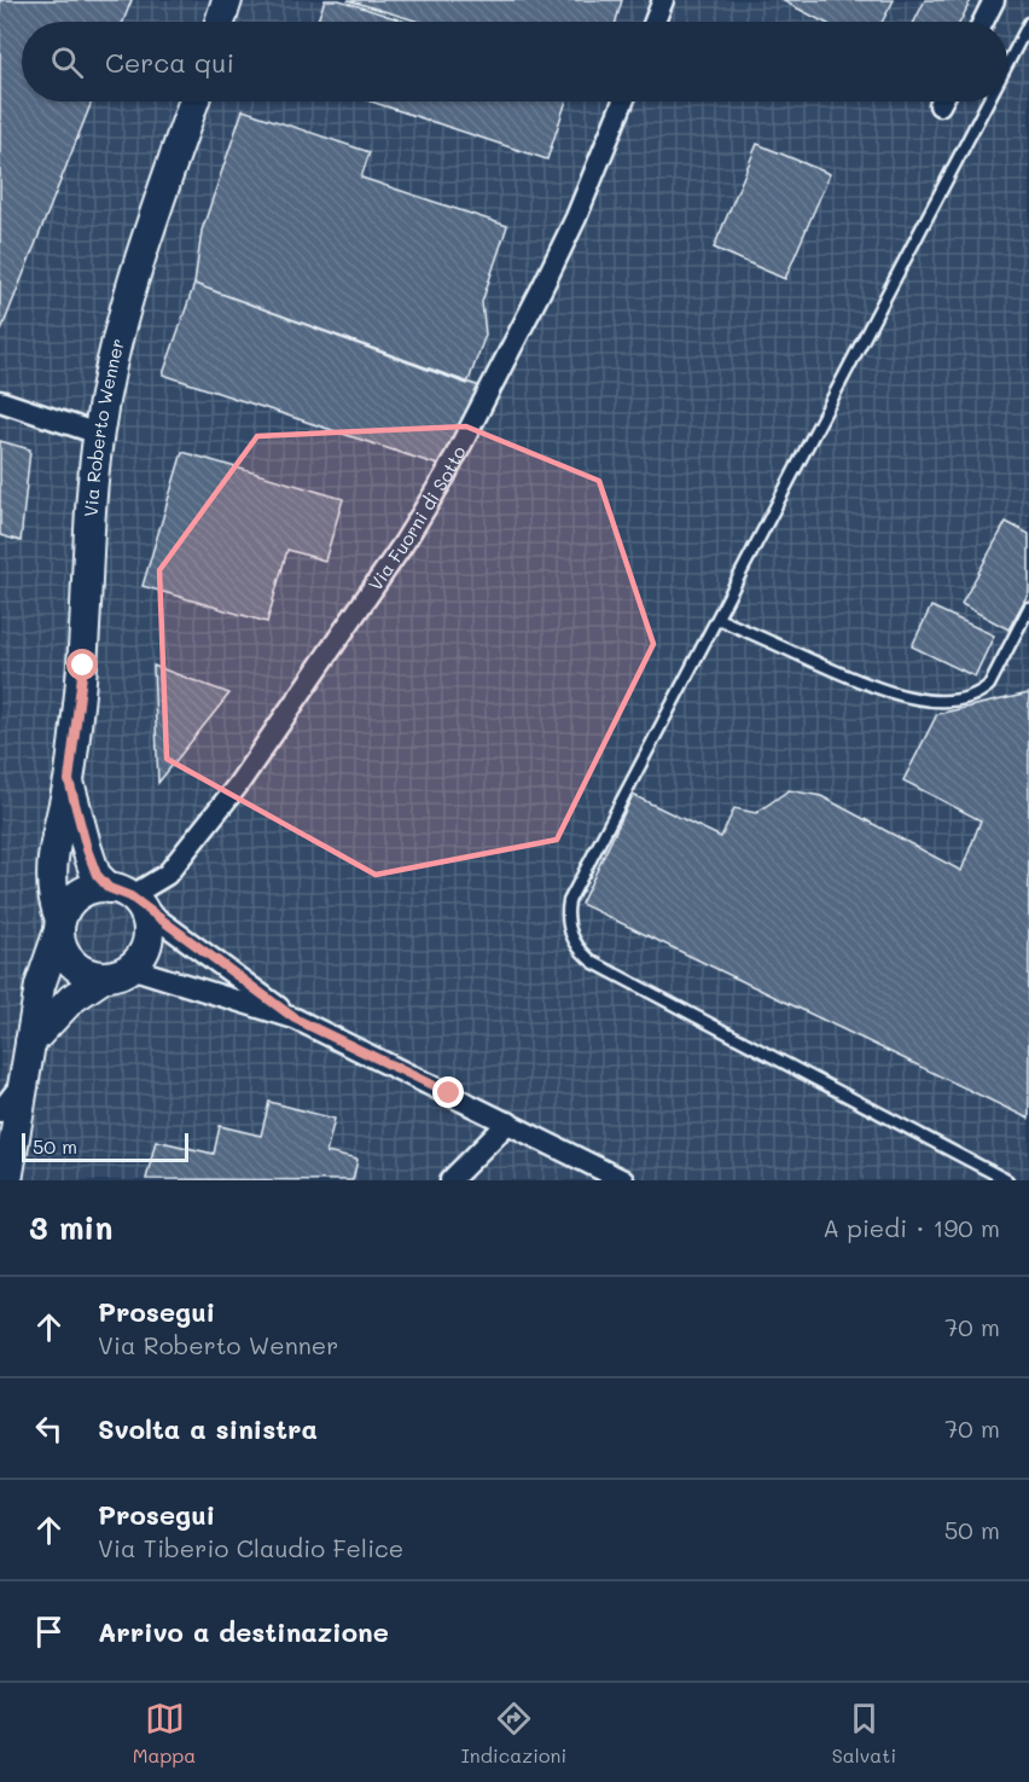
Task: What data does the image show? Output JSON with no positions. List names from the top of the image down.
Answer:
{
  "streets": {
    "main road": ["Via Roberto Wenner"],
    "street": ["Via Fuorni di Sotto"]
  },
  "crossings": [
    ["Via Roberto Wenner", "Via Fuorni di Sotto"]
  ],
  "scale_bar": "50 m",
  "page": {
    "search": "Cerca qui",
    "scale": "50 m",
    "heading": ["3 min", "A piedi · 190 m"],
    "list": [
      ["Prosegui", "Via Roberto Wenner", "70 m"],
      ["Svolta a sinistra", "70 m"],
      ["Prosegui", "Via Tiberio Claudio Felice", "50 m"],
      "Arrivo a destinazione"
    ],
    "nav": ["Mappa", "Indicazioni", "Salvati"]
  }
}
